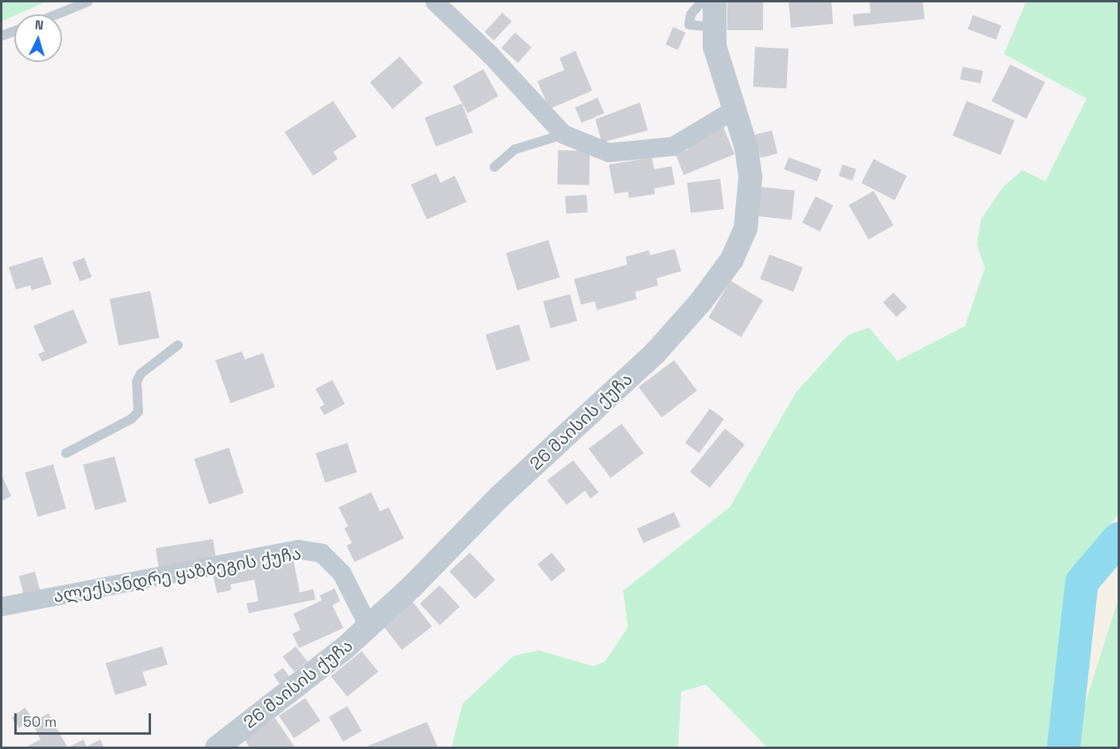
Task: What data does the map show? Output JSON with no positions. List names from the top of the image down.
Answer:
{
  "streets": {
    "street": ["26 მაისის ქუჩა", "ალექსანდრე ყაზბეგის ქუჩა"]
  },
  "crossings": [
    ["26 მაისის ქუჩა", "ალექსანდრე ყაზბეგის ქუჩა"]
  ],
  "scale_bar": "50 m",
  "north": "top"
}
